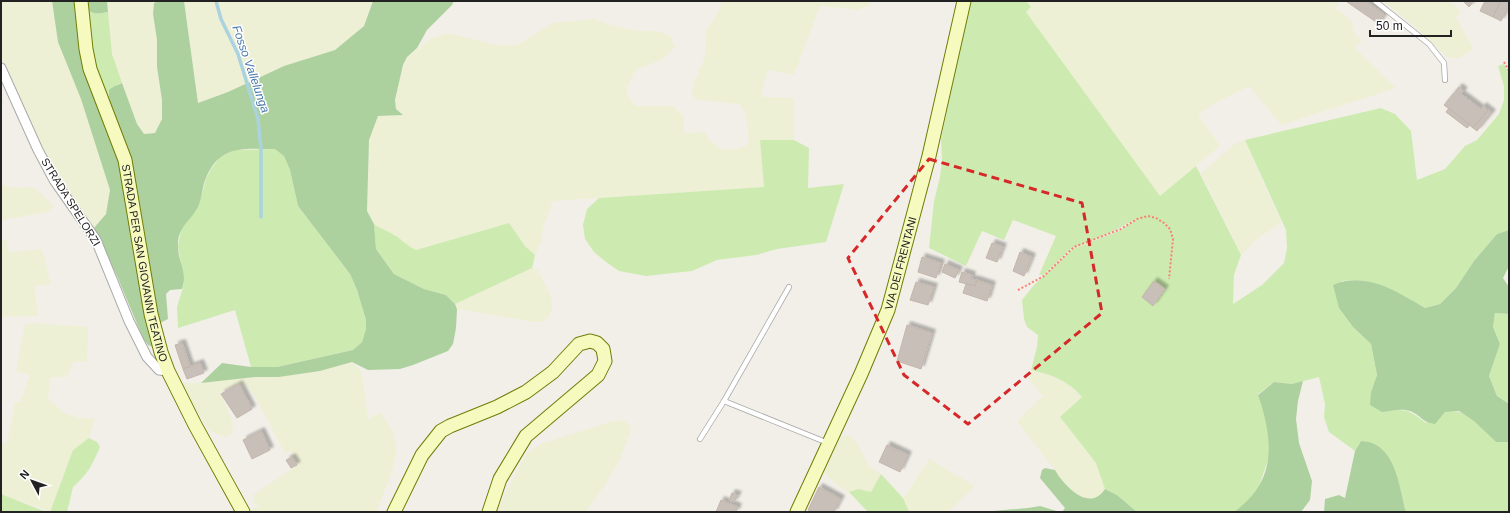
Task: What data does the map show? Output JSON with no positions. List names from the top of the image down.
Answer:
{
  "streets": {
    "street": ["STRADA SPELORZI", "STRADA PER SAN GIOVANNI TEATINO", "VIA DEI FRENTANI"]
  },
  "crossings": [
    ["STRADA SPELORZI", "STRADA PER SAN GIOVANNI TEATINO"]
  ],
  "water": ["Fosso Vallelunga"],
  "scale_bar": "50 m",
  "north": "top left"
}
